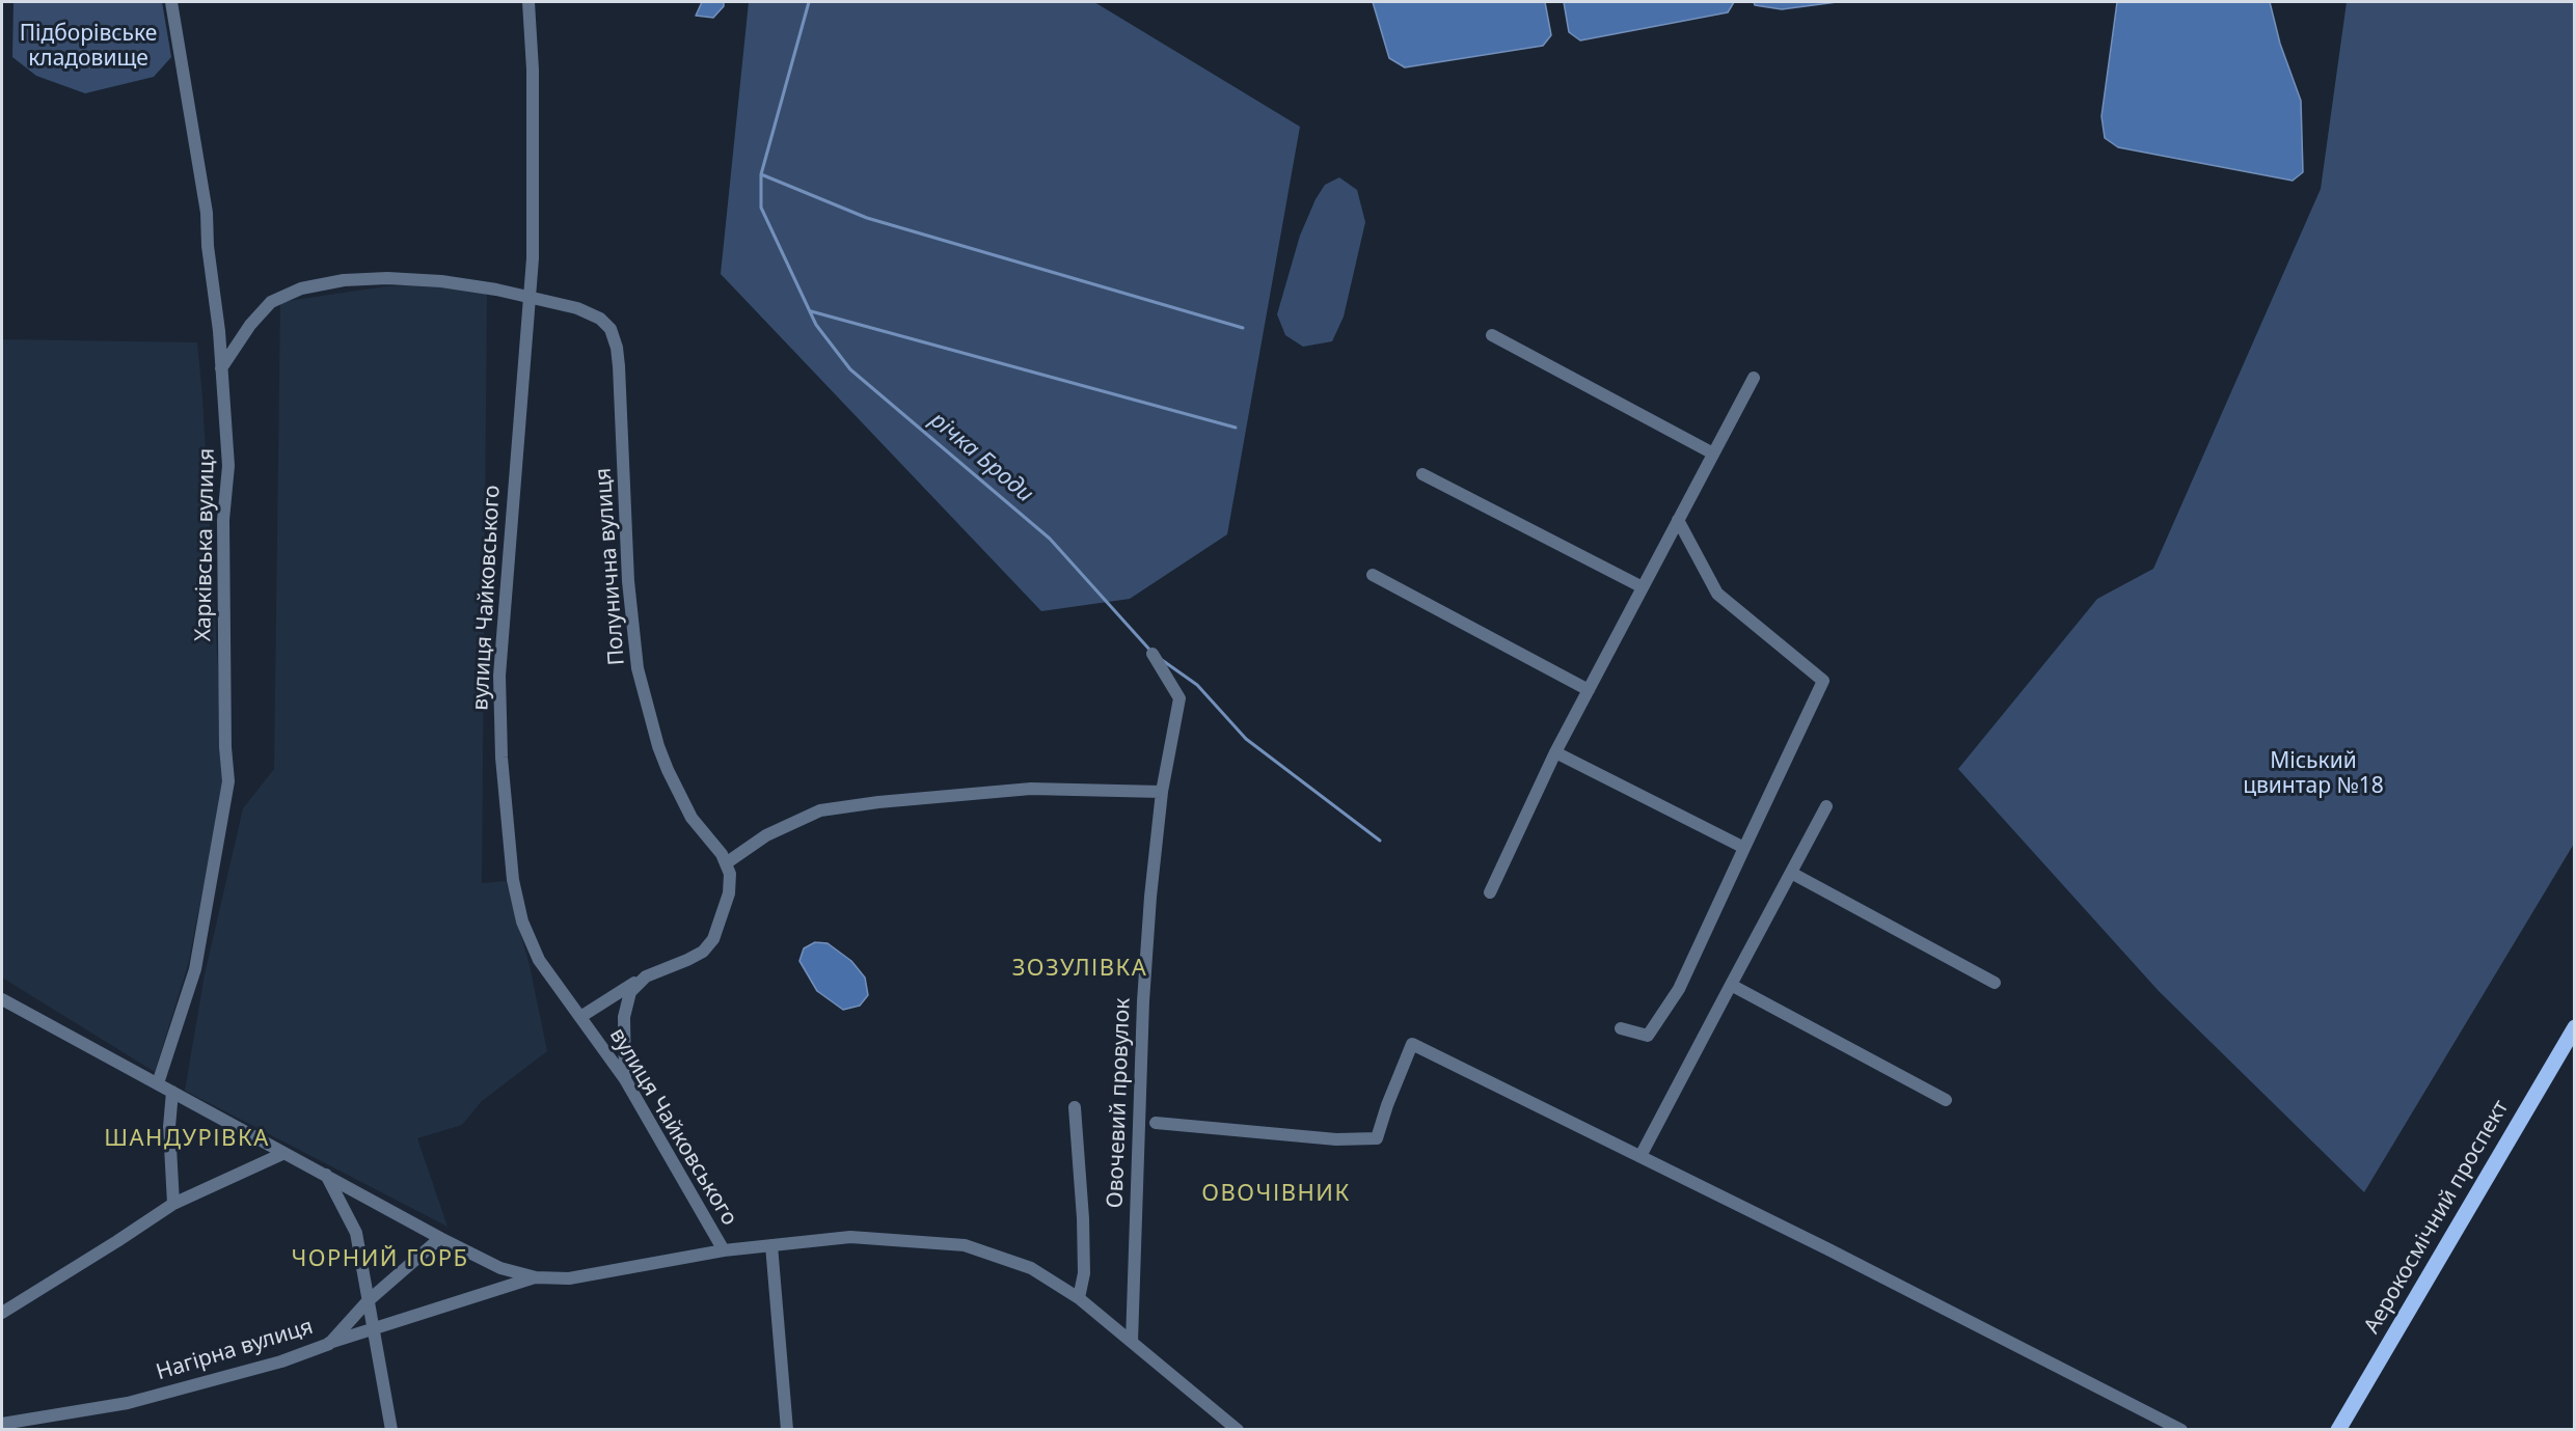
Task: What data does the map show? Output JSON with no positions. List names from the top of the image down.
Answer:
{
  "streets": {
    "main road": ["Аерокосмічний проспект"],
    "street": [
      "Харківська вулиця",
      "Полунична вулиця",
      "вулиця Чайковського",
      "Овочевий провулок",
      "Нагірна вулиця"
    ]
  },
  "crossings": [
    ["Харківська вулиця", "Полунична вулиця"],
    ["Полунична вулиця", "вулиця Чайковського"]
  ],
  "districts": [
    "ЗОЗУЛІВКА",
    "ШАНДУРІВКА",
    "ОВОЧІВНИК",
    "ЧОРНИЙ ГОРБ"
  ],
  "water": ["річка Броди"],
  "parks": ["Підборівське кладовище", "Міський цвинтар №18"]
}
